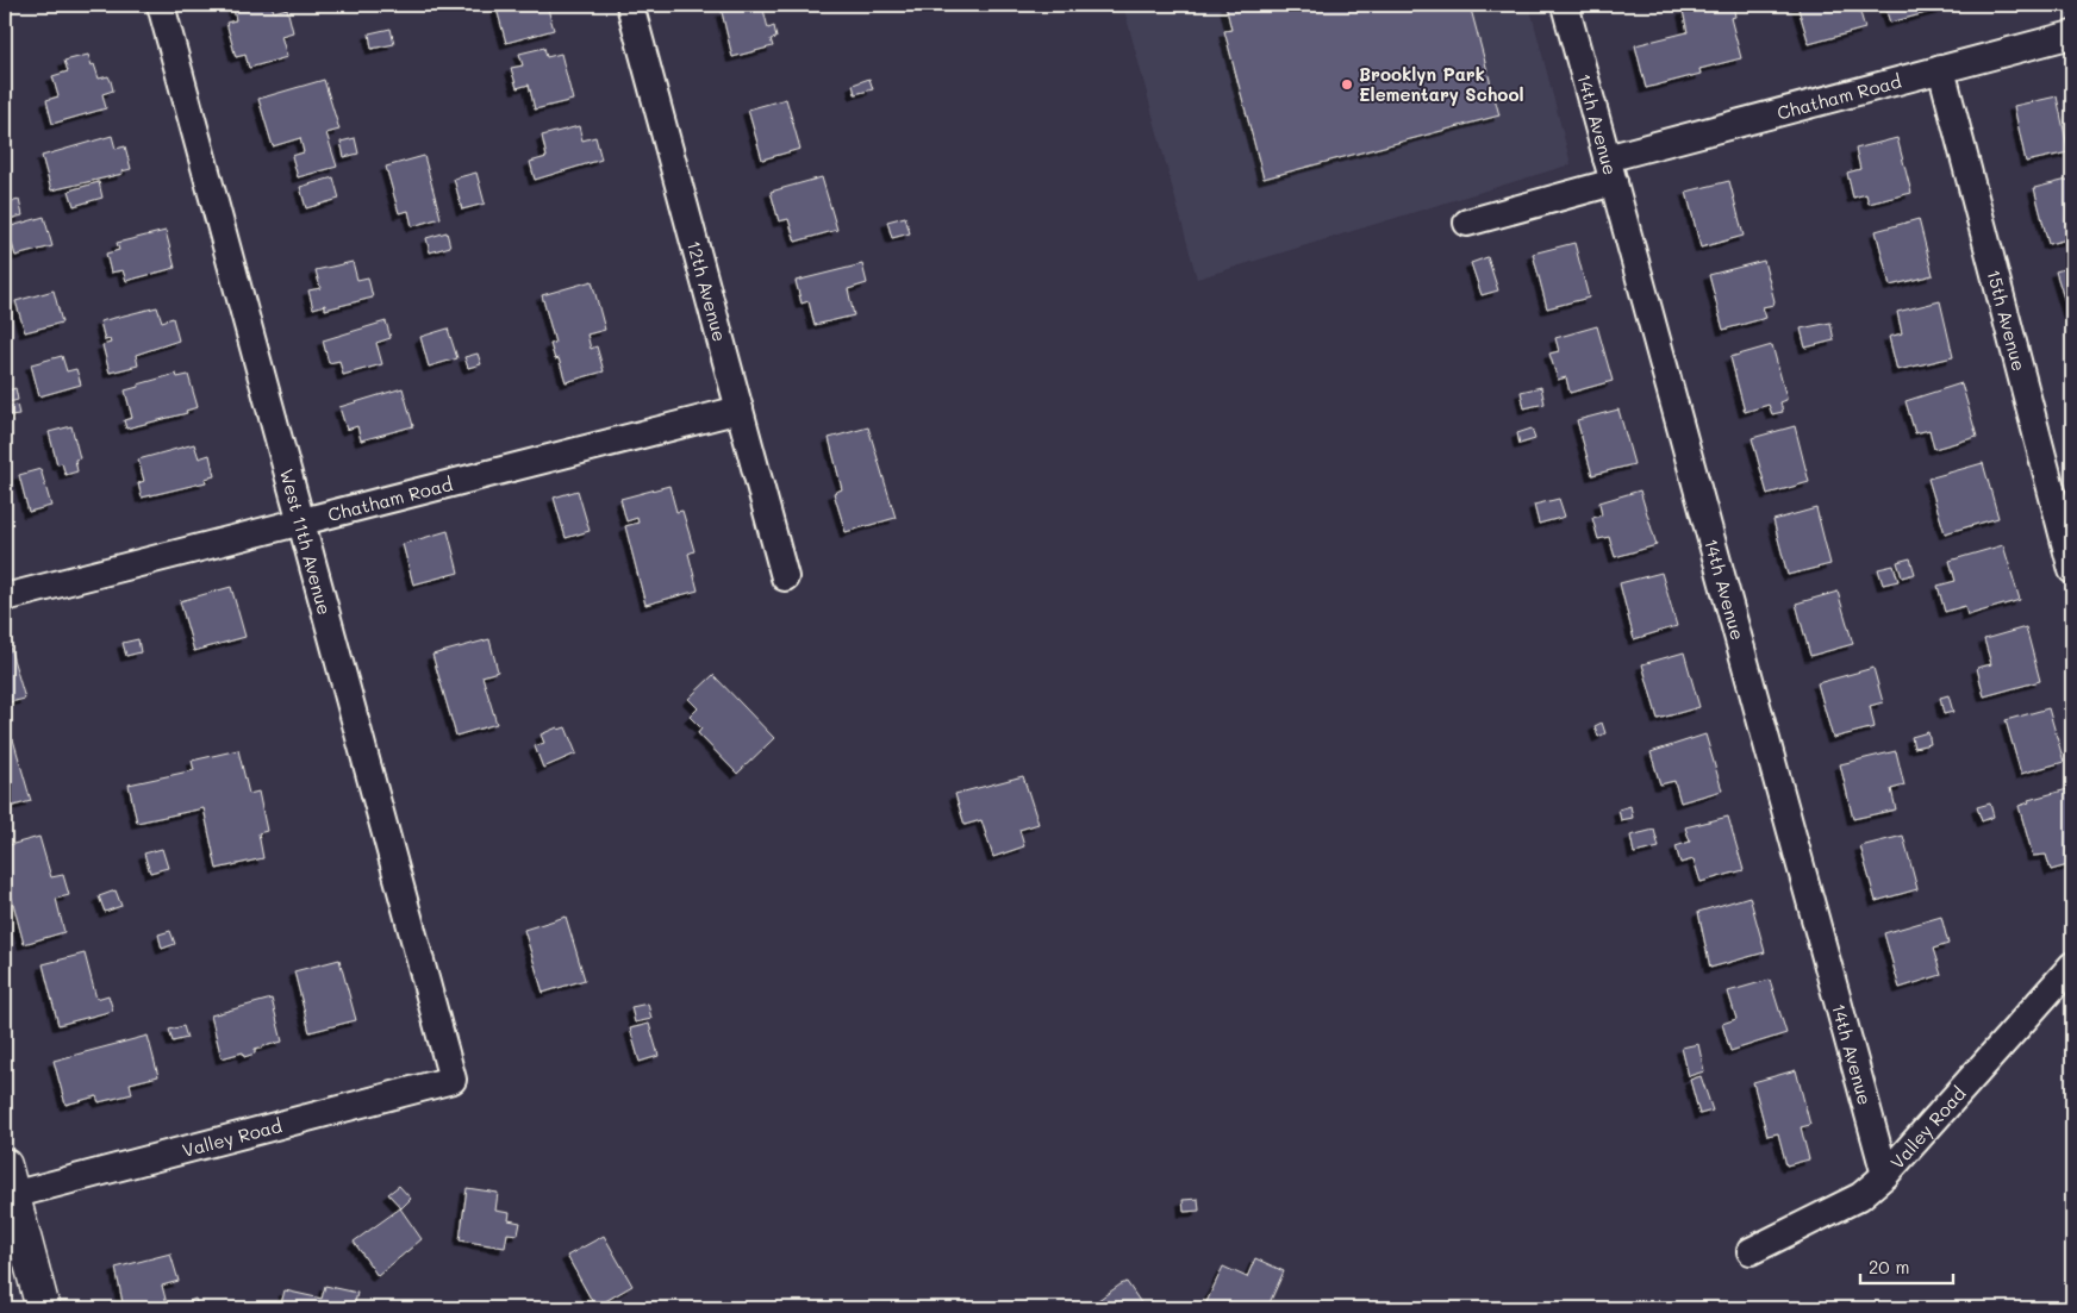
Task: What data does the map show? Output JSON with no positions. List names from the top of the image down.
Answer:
{
  "streets": {
    "street": [
      "Chatham Road",
      "14th Avenue",
      "12th Avenue",
      "15th Avenue",
      "West 11th Avenue",
      "Valley Road"
    ]
  },
  "crossings": [
    ["Chatham Road", "14th Avenue"],
    ["Chatham Road", "12th Avenue"],
    ["Chatham Road", "15th Avenue"],
    ["Chatham Road", "West 11th Avenue"],
    ["14th Avenue", "Valley Road"],
    ["West 11th Avenue", "Valley Road"]
  ],
  "places": ["Brooklyn Park Elementary School"],
  "scale_bar": "20 m"
}
